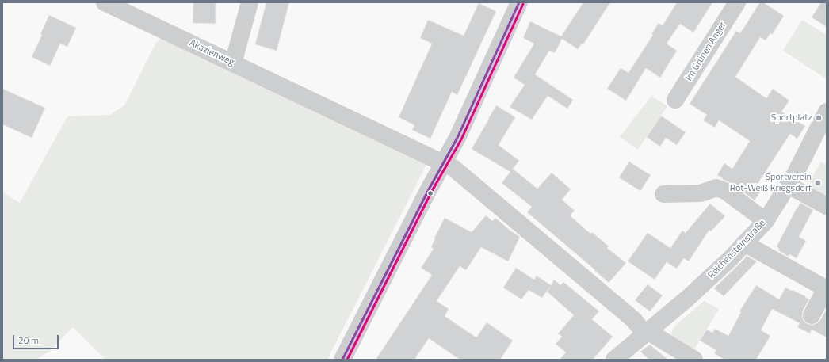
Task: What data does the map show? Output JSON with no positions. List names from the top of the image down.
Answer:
{
  "streets": {
    "street": ["Im Grünen Anger", "Akazienweg", "Reichensteinstraße"]
  },
  "crossings": [
    ["Akazienweg", "Reichensteinstraße"]
  ],
  "places": ["Sportplatz", "Sportverein Rot-Weiß Kriegsdorf"],
  "scale_bar": "20 m"
}
